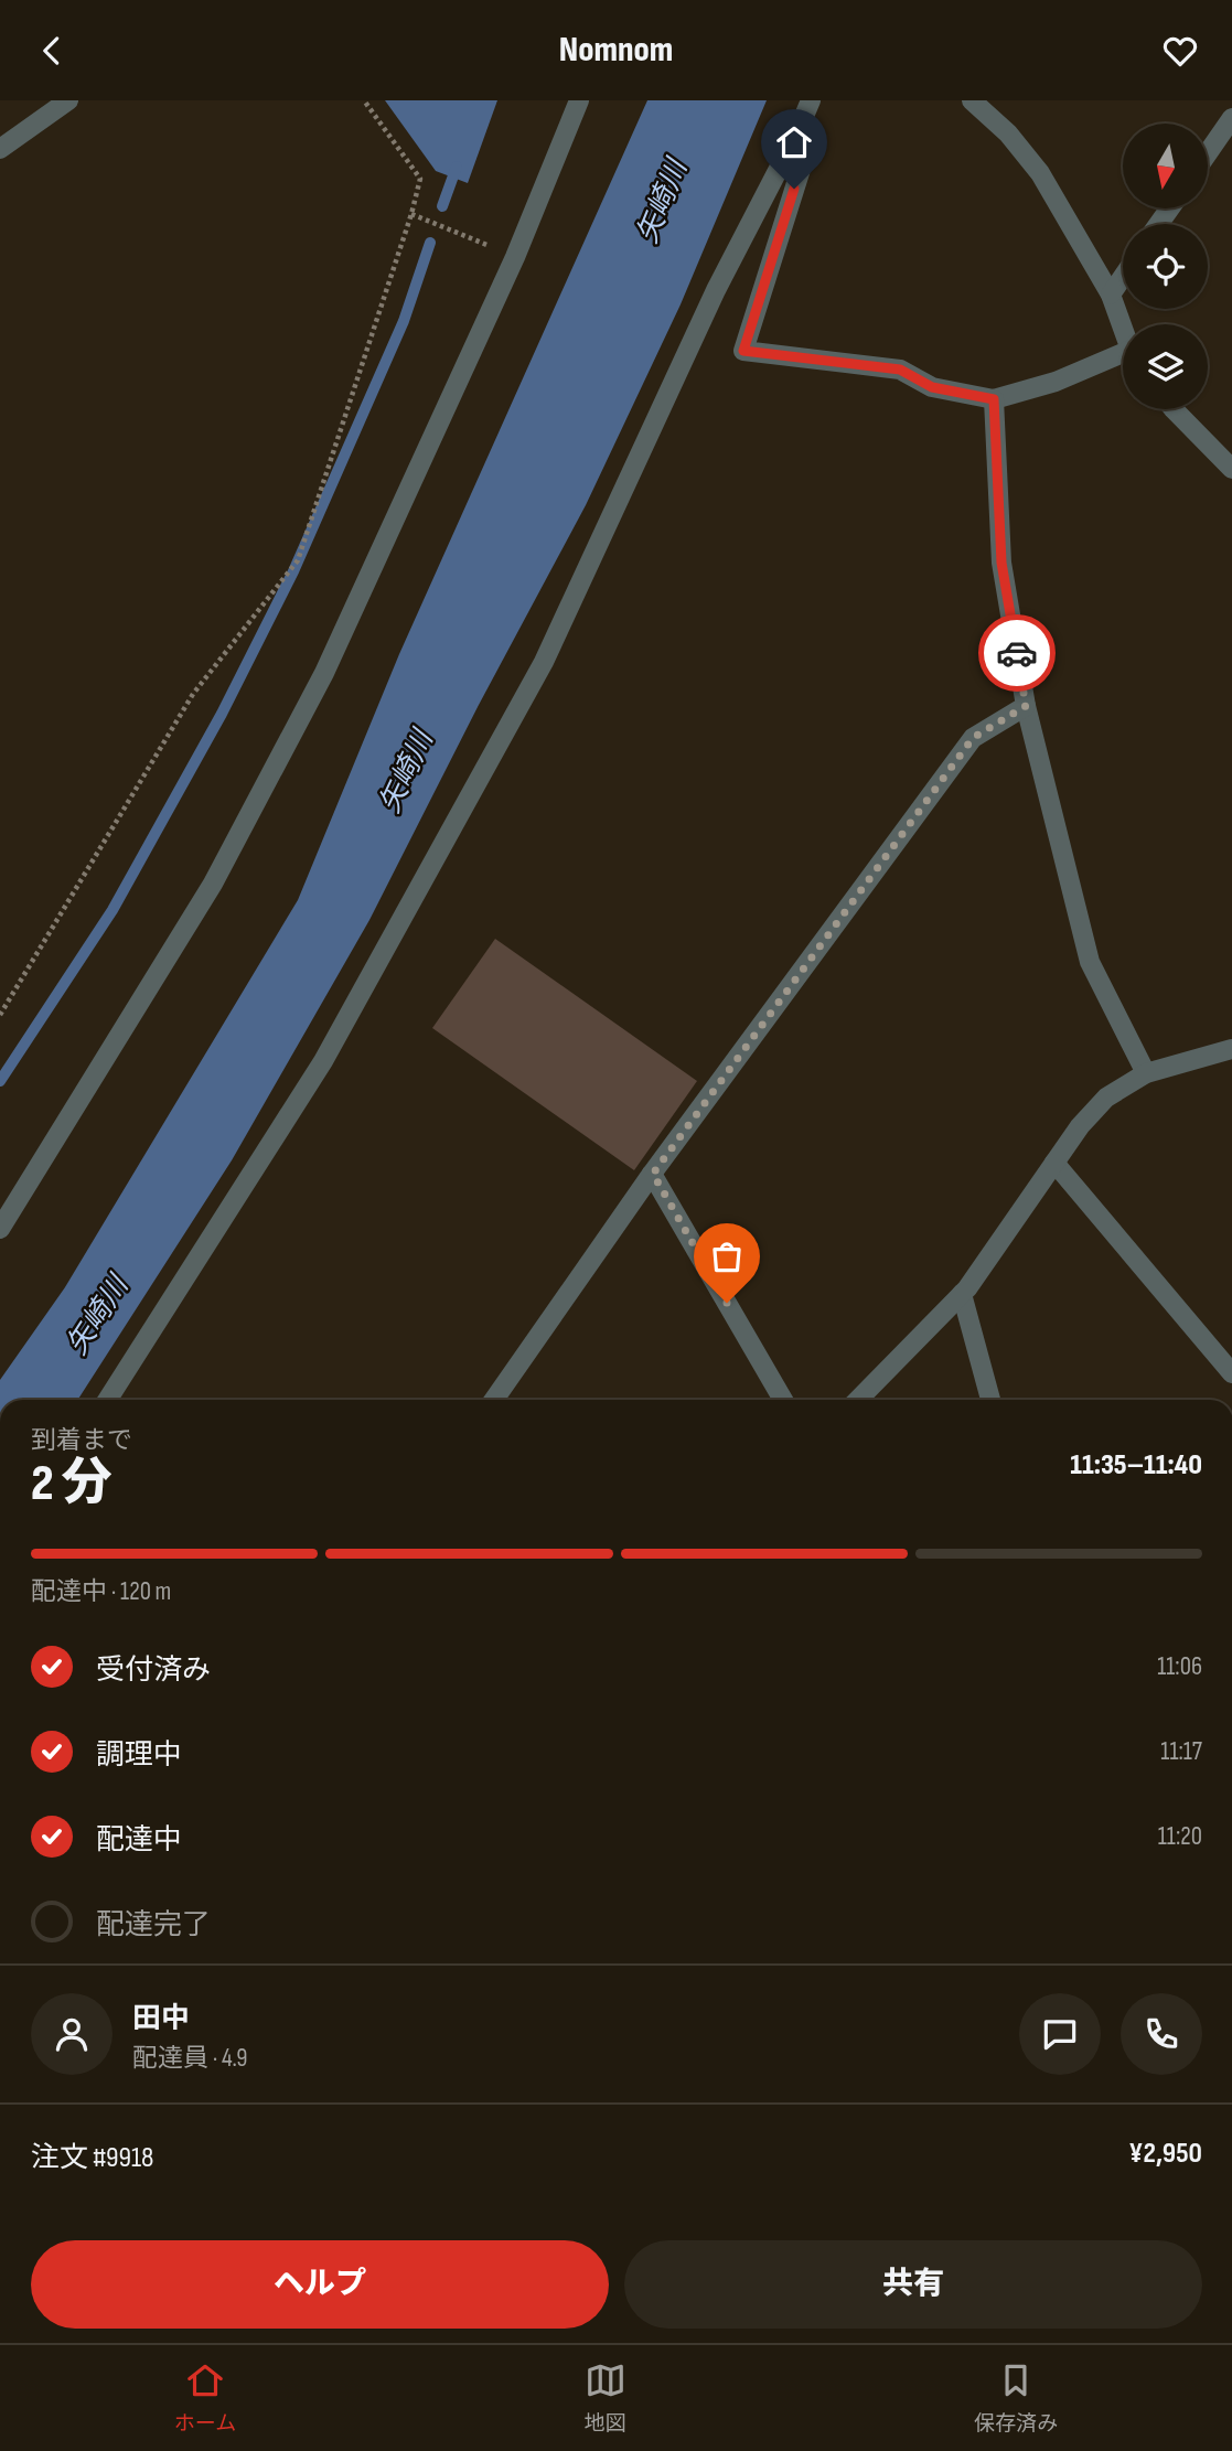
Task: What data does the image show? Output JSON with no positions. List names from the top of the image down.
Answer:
{
  "water": ["矢崎川"],
  "north": "bottom",
  "page": {
    "header": "Nomnom",
    "heading": ["2 分", "到着まで", "11:35–11:40"],
    "panel": [
      "田中",
      "配達員 · 4.9",
      "注文 #9918",
      "¥2,950"
    ],
    "bar": "配達中 · 120 m",
    "list": [
      ["受付済み", "11:06"],
      ["調理中", "11:17"],
      ["配達中", "11:20"],
      "配達完了"
    ],
    "buttons": ["ヘルプ", "共有"],
    "tabs": ["ホーム", "地図", "保存済み"]
  }
}
